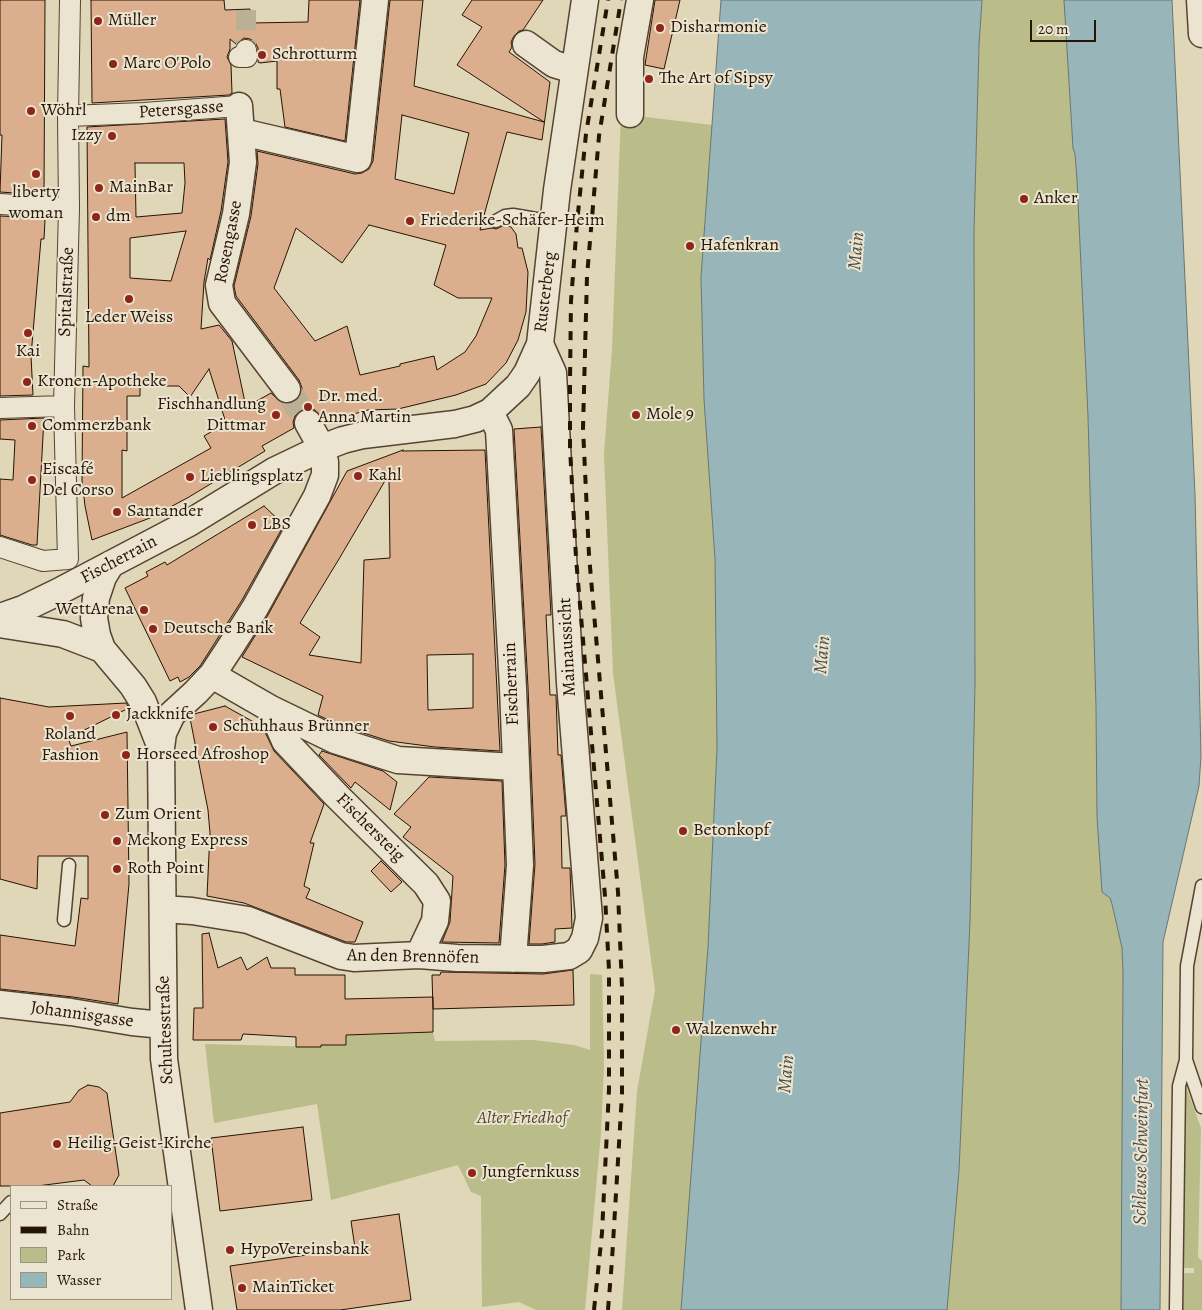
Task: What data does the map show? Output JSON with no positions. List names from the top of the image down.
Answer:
{
  "streets": {
    "street": [
      "Petersgasse",
      "Rosengasse",
      "Spitalstraße",
      "Rusterberg",
      "Fischerrain",
      "Mainaussicht",
      "Fischersteig",
      "An den Brennöfen",
      "Johannisgasse",
      "Schultesstraße"
    ]
  },
  "crossings": [
    ["Petersgasse", "Rosengasse"],
    ["Petersgasse", "Spitalstraße"],
    ["Spitalstraße", "Fischerrain"],
    ["Rusterberg", "Fischerrain"],
    ["Rusterberg", "Mainaussicht"],
    ["Fischerrain", "An den Brennöfen"],
    ["Mainaussicht", "An den Brennöfen"],
    ["Fischersteig", "An den Brennöfen"],
    ["An den Brennöfen", "Schultesstraße"],
    ["Johannisgasse", "Schultesstraße"]
  ],
  "water": ["Main", "Schleuse Schweinfurt"],
  "parks": ["Alter Friedhof"],
  "places": [
    "Müller",
    "Disharmonie",
    "Schrotturm",
    "Marc O'Polo",
    "The Art of Sipsy",
    "Wöhrl",
    "Izzy",
    "liberty woman",
    "MainBar",
    "Anker",
    "dm",
    "Friederike-Schäfer-Heim",
    "Hafenkran",
    "Leder Weiss",
    "Kai",
    "Kronen-Apotheke",
    "Dr. med. Anna Martin",
    "Fischhandlung Dittmar",
    "Mole 9",
    "Commerzbank",
    "Kahl",
    "Lieblingsplatz",
    "Eiscafé Del Corso",
    "Santander",
    "LBS",
    "WettArena",
    "Deutsche Bank",
    "Jackknife",
    "Roland Fashion",
    "Schuhhaus Brünner",
    "Horseed Afroshop",
    "Zum Orient",
    "Betonkopf",
    "Mekong Express",
    "Roth Point",
    "Walzenwehr",
    "Heilig-Geist-Kirche",
    "Jungfernkuss",
    "HypoVereinsbank",
    "MainTicket"
  ],
  "legend": [
    "Straße",
    "Bahn",
    "Park",
    "Wasser"
  ],
  "scale_bar": "20 m"
}
